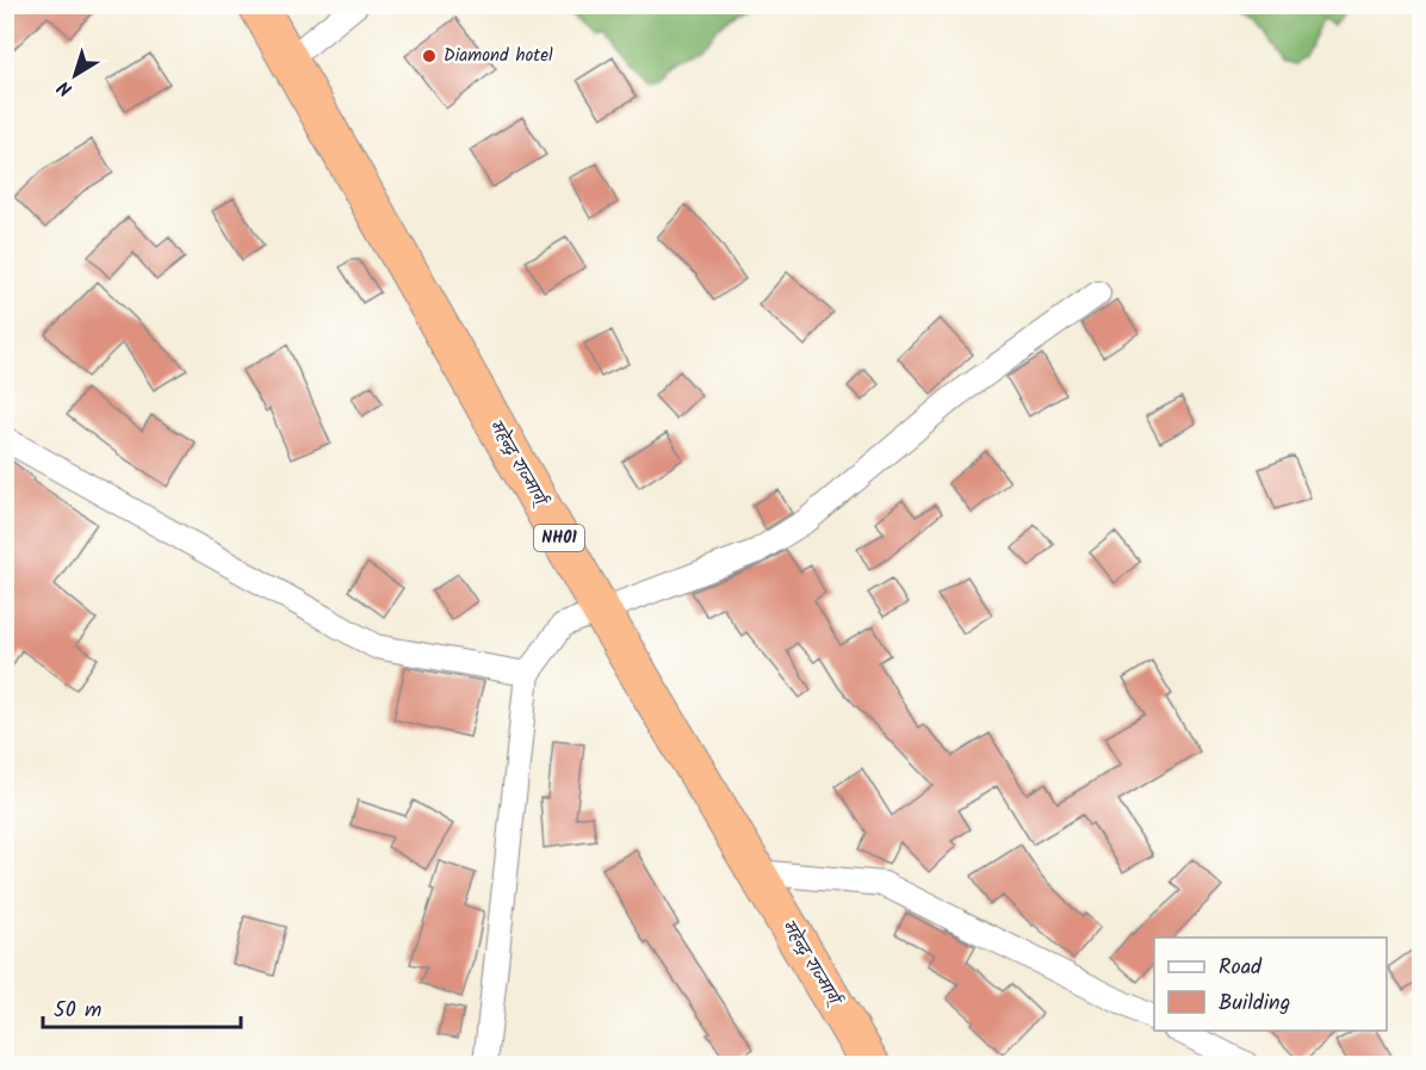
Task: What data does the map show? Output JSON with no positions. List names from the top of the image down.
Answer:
{
  "streets": {
    "highway": ["महेन्द्र राज्मार्ग्", "NH01"]
  },
  "places": ["Diamond hotel"],
  "legend": ["Road", "Building"],
  "scale_bar": "50 m",
  "north": "bottom left"
}
